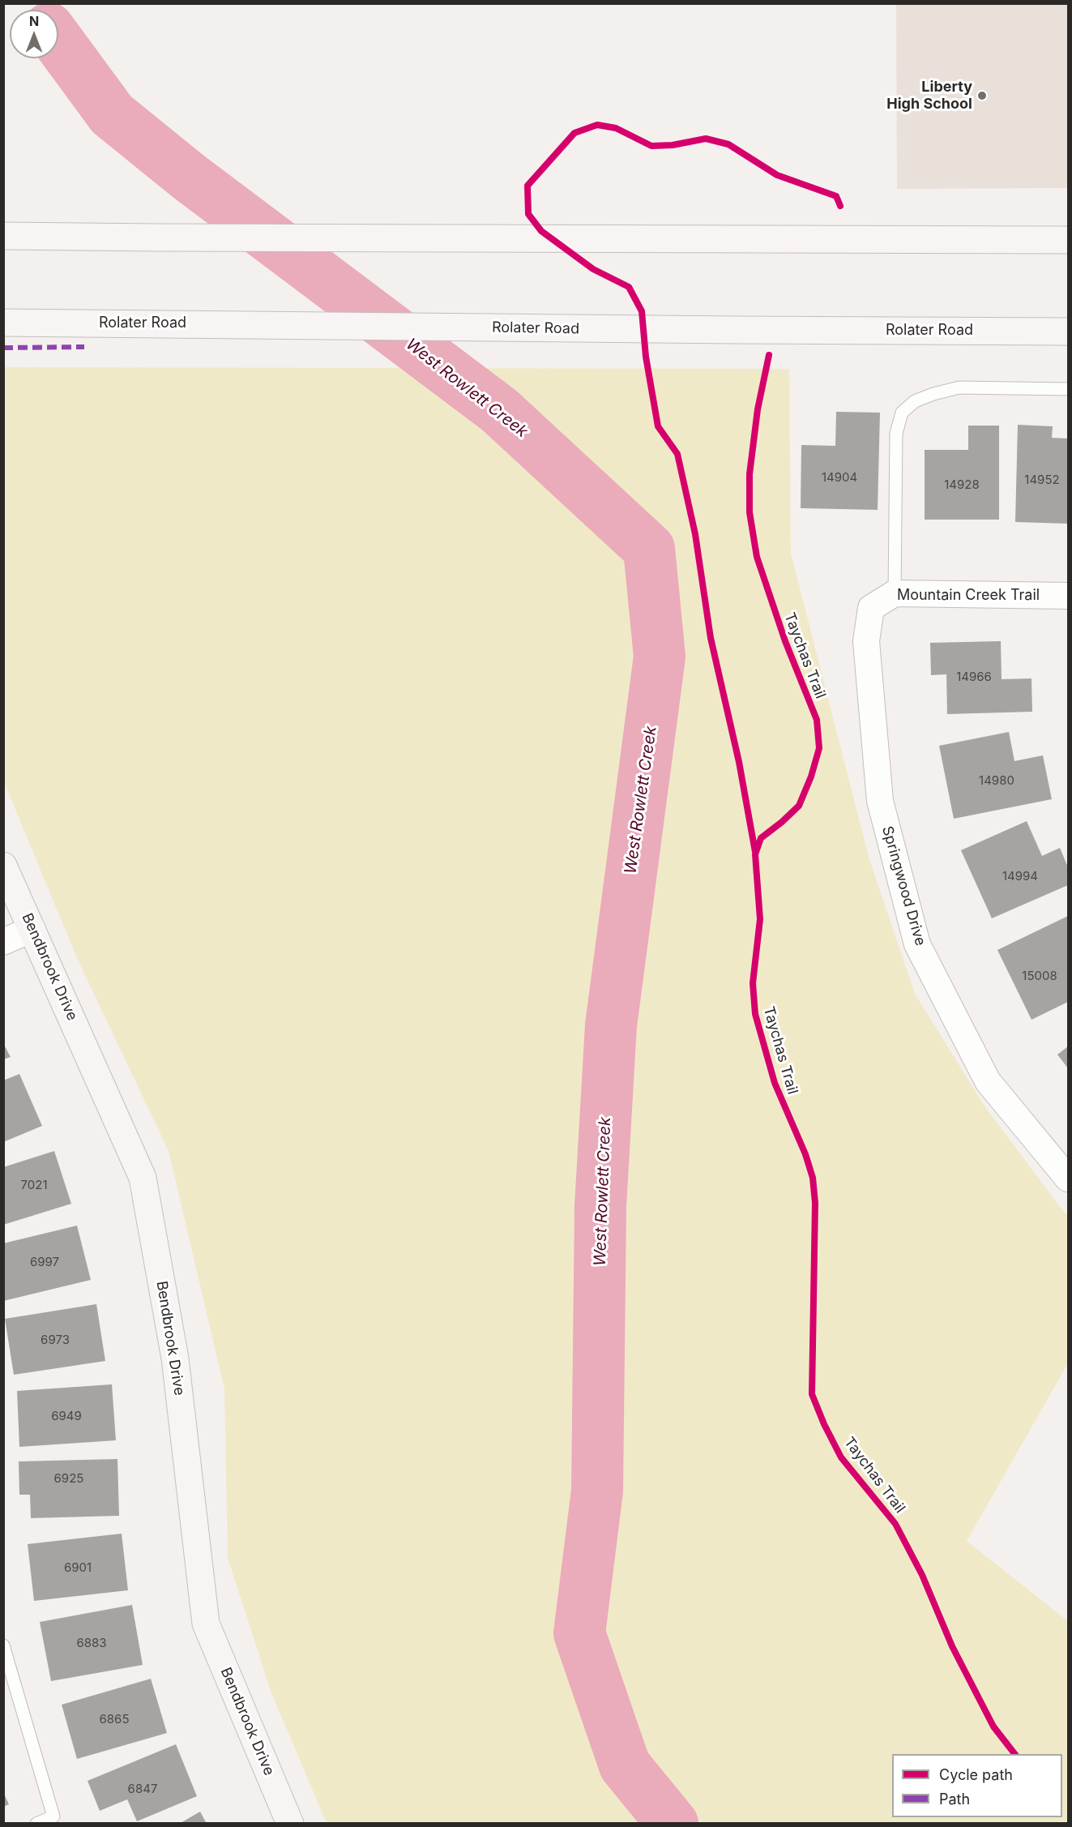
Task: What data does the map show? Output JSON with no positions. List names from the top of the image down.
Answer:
{
  "streets": {
    "main road": ["Rolater Road", "Bendbrook Drive"],
    "street": ["Mountain Creek Trail", "Springwood Drive"],
    "cycle path": ["Taychas Trail"]
  },
  "crossings": [
    ["Mountain Creek Trail", "Springwood Drive"]
  ],
  "water": ["West Rowlett Creek"],
  "places": ["Liberty High School"],
  "house_numbers": [
    "14904",
    "14952",
    "14928",
    "14966",
    "14980",
    "14994",
    "15008",
    "7021",
    "6997",
    "6973",
    "6949",
    "6925",
    "6901",
    "6883",
    "6865",
    "6847"
  ],
  "legend": ["Cycle path", "Path"],
  "north": "top"
}
